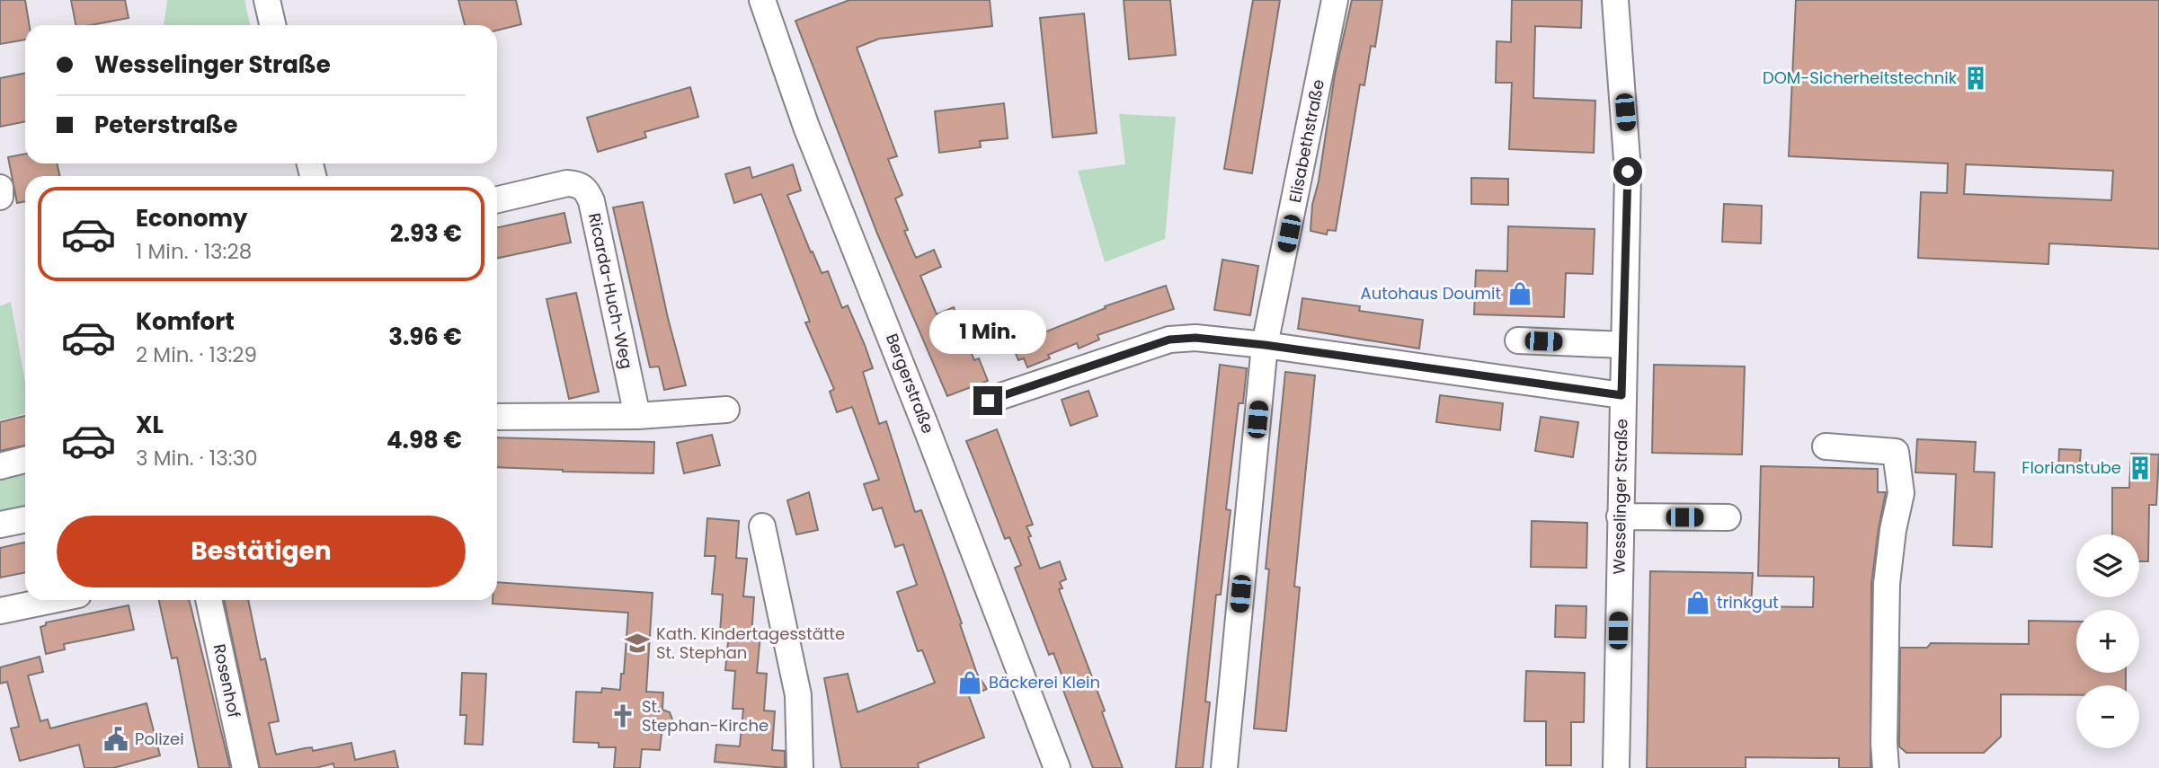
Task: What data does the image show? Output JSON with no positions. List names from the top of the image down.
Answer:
{
  "streets": {
    "street": [
      "Elisabethstraße",
      "Ricarda-Huch-Weg",
      "Bergerstraße",
      "Wesselinger Straße",
      "Rosenhof"
    ]
  },
  "places": {
    "building": ["DOM-Sicherheitstechnik", "Florianstube"],
    "shop": ["Autohaus Doumit", "trinkgut", "Bäckerei Klein"],
    "school or university": ["Kath. Kindertagesstätte St. Stephan"],
    "church": ["St. Stephan-Kirche"],
    "public building": ["Polizei"]
  },
  "page": {
    "banner": ["Wesselinger Straße", "Peterstraße"],
    "list": [
      {
        "name": "Economy",
        "note": "1 Min. · 13:28",
        "value": "2.93 €"
      },
      {
        "name": "Komfort",
        "note": "2 Min. · 13:29",
        "value": "3.96 €"
      },
      {
        "name": "XL",
        "note": "3 Min. · 13:30",
        "value": "4.98 €"
      }
    ],
    "bubble": "1 Min.",
    "buttons": "Bestätigen",
    "map_buttons": ["+", "−"]
  }
}
